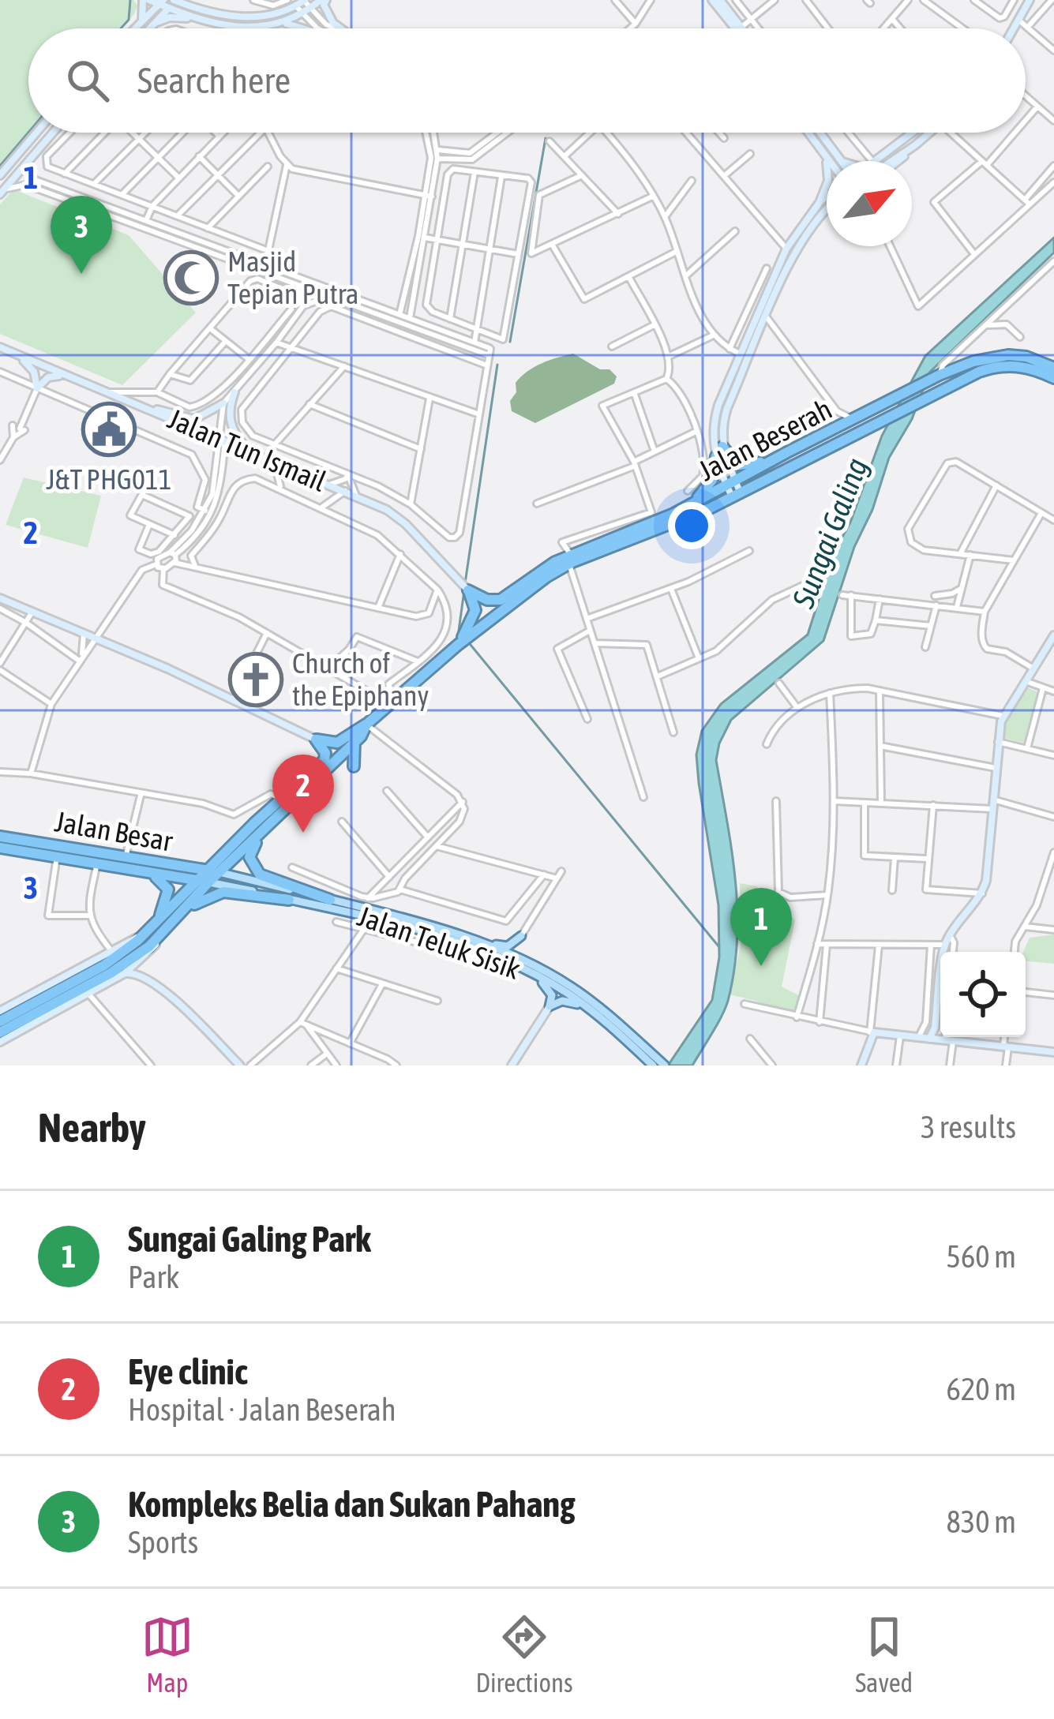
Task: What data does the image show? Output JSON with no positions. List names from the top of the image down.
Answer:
{
  "streets": {
    "highway": ["Jalan Beserah", "Jalan Besar"],
    "main road": ["Jalan Teluk Sisik"],
    "street": ["Jalan Tun Ismail"]
  },
  "crossings": [
    ["Jalan Beserah", "Jalan Tun Ismail"],
    ["Jalan Beserah", "Jalan Besar"],
    ["Jalan Beserah", "Jalan Teluk Sisik"],
    ["Jalan Besar", "Jalan Teluk Sisik"]
  ],
  "water": ["Sungai Galing"],
  "places": {
    "mosque": ["Masjid Tepian Putra"],
    "public building": ["J&T PHG011"],
    "church": ["Church of the Epiphany"]
  },
  "north": "top right",
  "page": {
    "search": "Search here",
    "pins": ["3", "2", "1"],
    "heading": ["Nearby", "3 results"],
    "list": [
      {
        "mark": "1",
        "name": "Sungai Galing Park",
        "note": "Park",
        "value": "560 m"
      },
      {
        "mark": "2",
        "name": "Eye clinic",
        "note": "Hospital · Jalan Beserah",
        "value": "620 m"
      },
      {
        "mark": "3",
        "name": "Kompleks Belia dan Sukan Pahang",
        "note": "Sports",
        "value": "830 m"
      }
    ],
    "nav": ["Map", "Directions", "Saved"]
  },
  "grid": {
    "rows": ["1", "2", "3"]
  }
}
